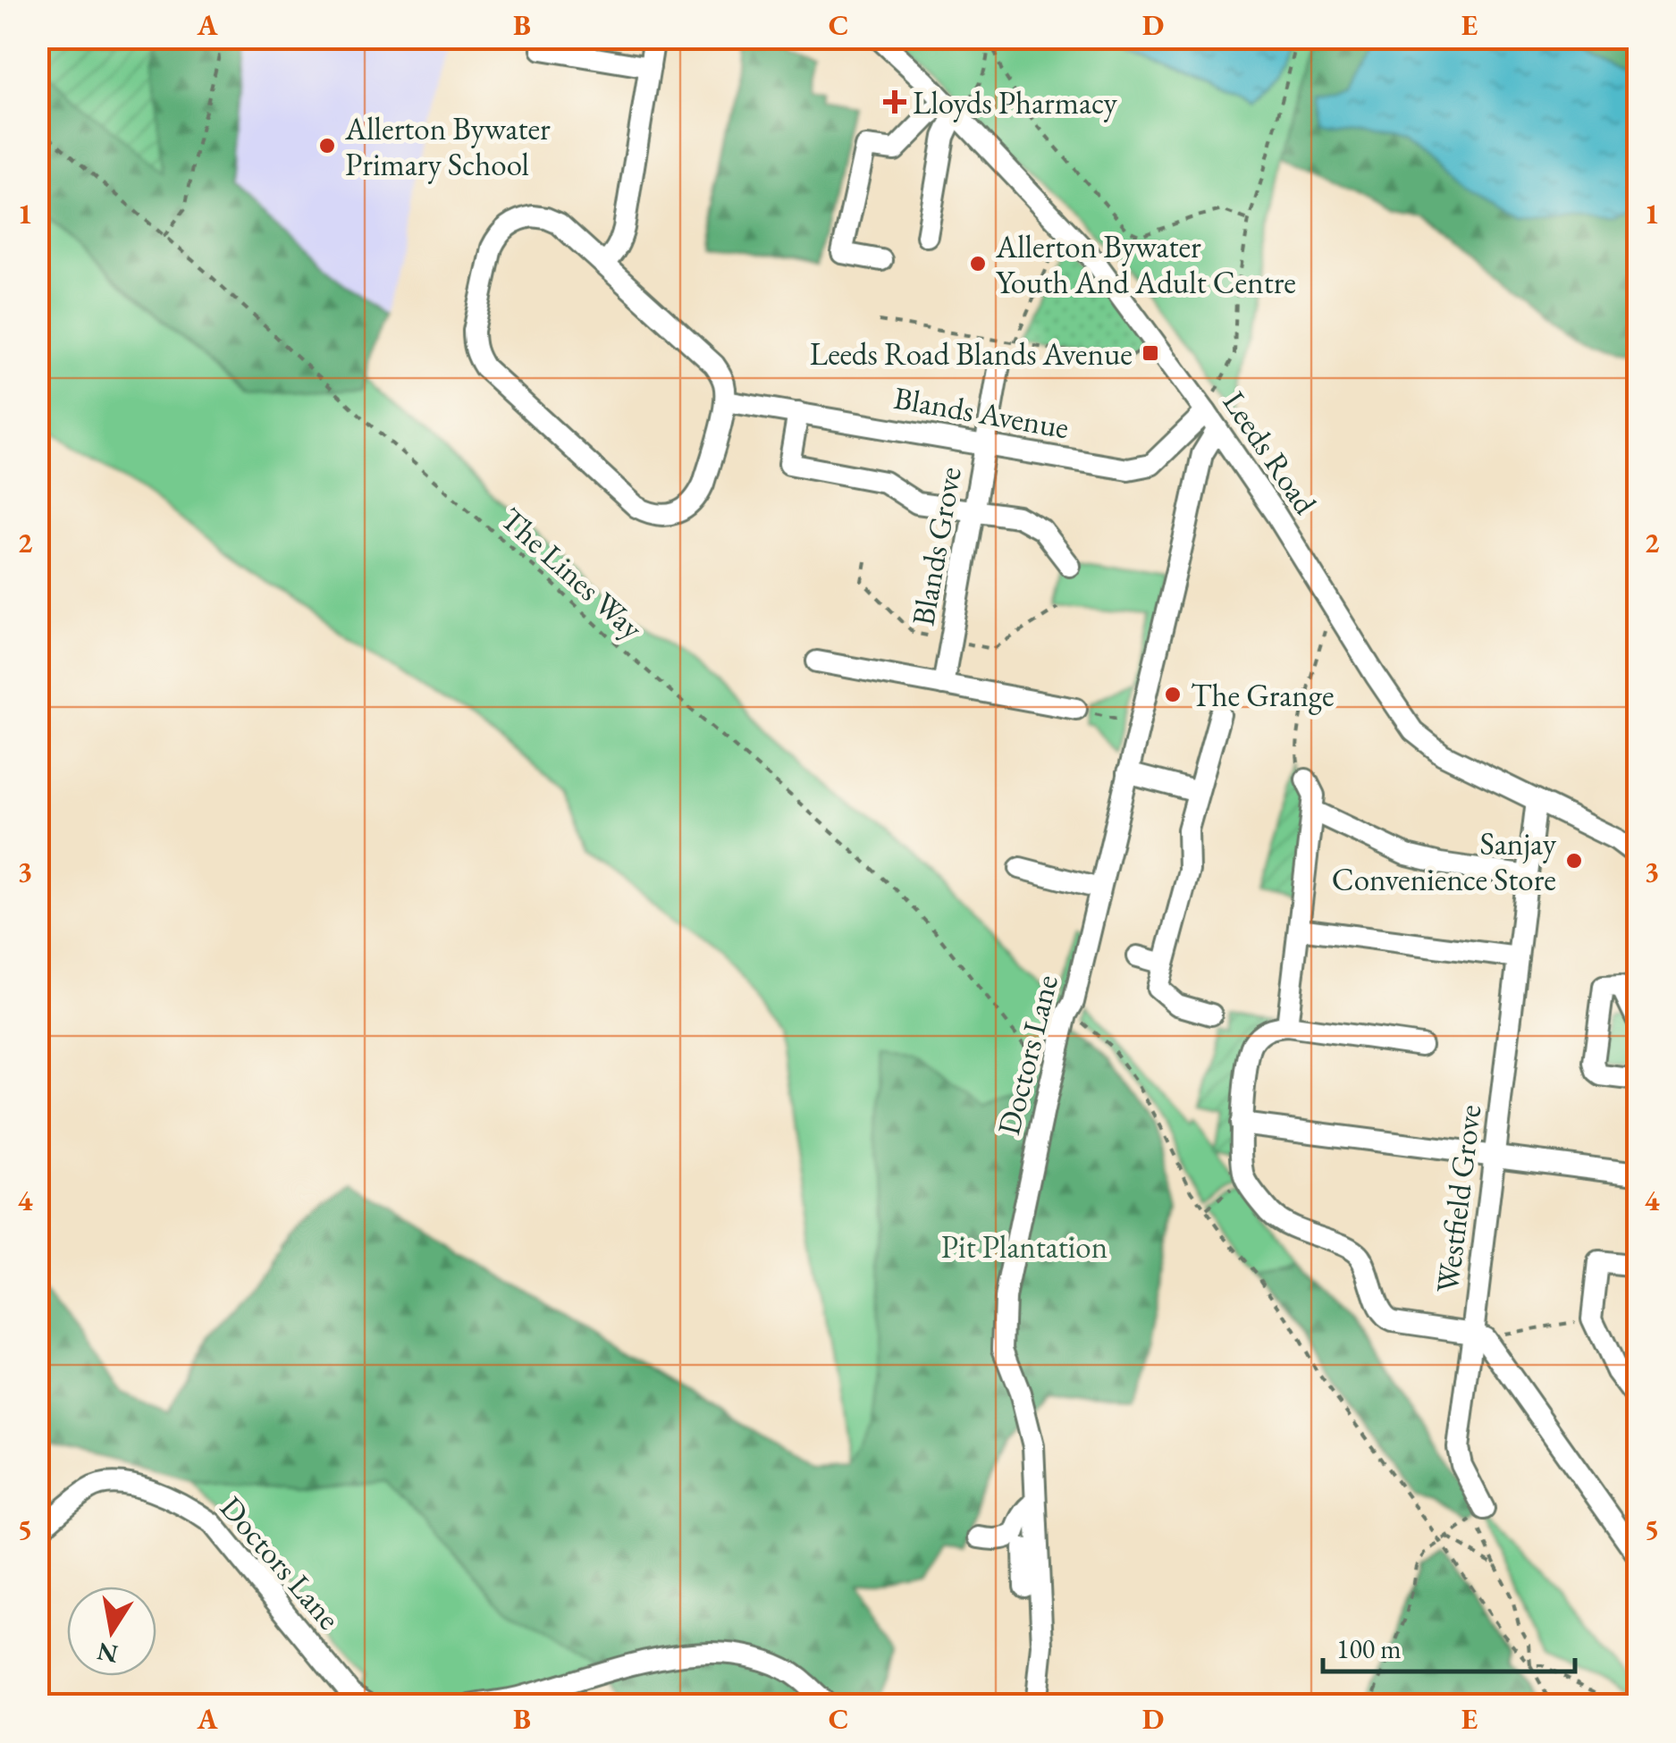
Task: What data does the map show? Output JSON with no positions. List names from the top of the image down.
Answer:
{
  "streets": {
    "street": [
      "Blands Avenue",
      "Leeds Road",
      "Blands Grove",
      "Doctors Lane",
      "Westfield Grove"
    ],
    "path": ["The Lines Way"]
  },
  "crossings": [
    ["Blands Avenue", "Leeds Road"],
    ["Blands Avenue", "Blands Grove"],
    ["Blands Avenue", "Doctors Lane"],
    ["Leeds Road", "Doctors Lane"],
    ["Leeds Road", "Westfield Grove"],
    ["The Lines Way", "Doctors Lane"]
  ],
  "parks": ["Pit Plantation"],
  "places": {
    "health": ["Lloyds Pharmacy"],
    "other": [
      "Allerton Bywater Primary School",
      "Allerton Bywater Youth And Adult Centre",
      "The Grange",
      "Sanjay Convenience Store"
    ],
    "transit": ["Leeds Road Blands Avenue"]
  },
  "scale_bar": "100 m",
  "north": "bottom",
  "grid": {
    "columns": [
      "A",
      "B",
      "C",
      "D",
      "E"
    ],
    "rows": [
      "1",
      "2",
      "3",
      "4",
      "5"
    ]
  }
}
